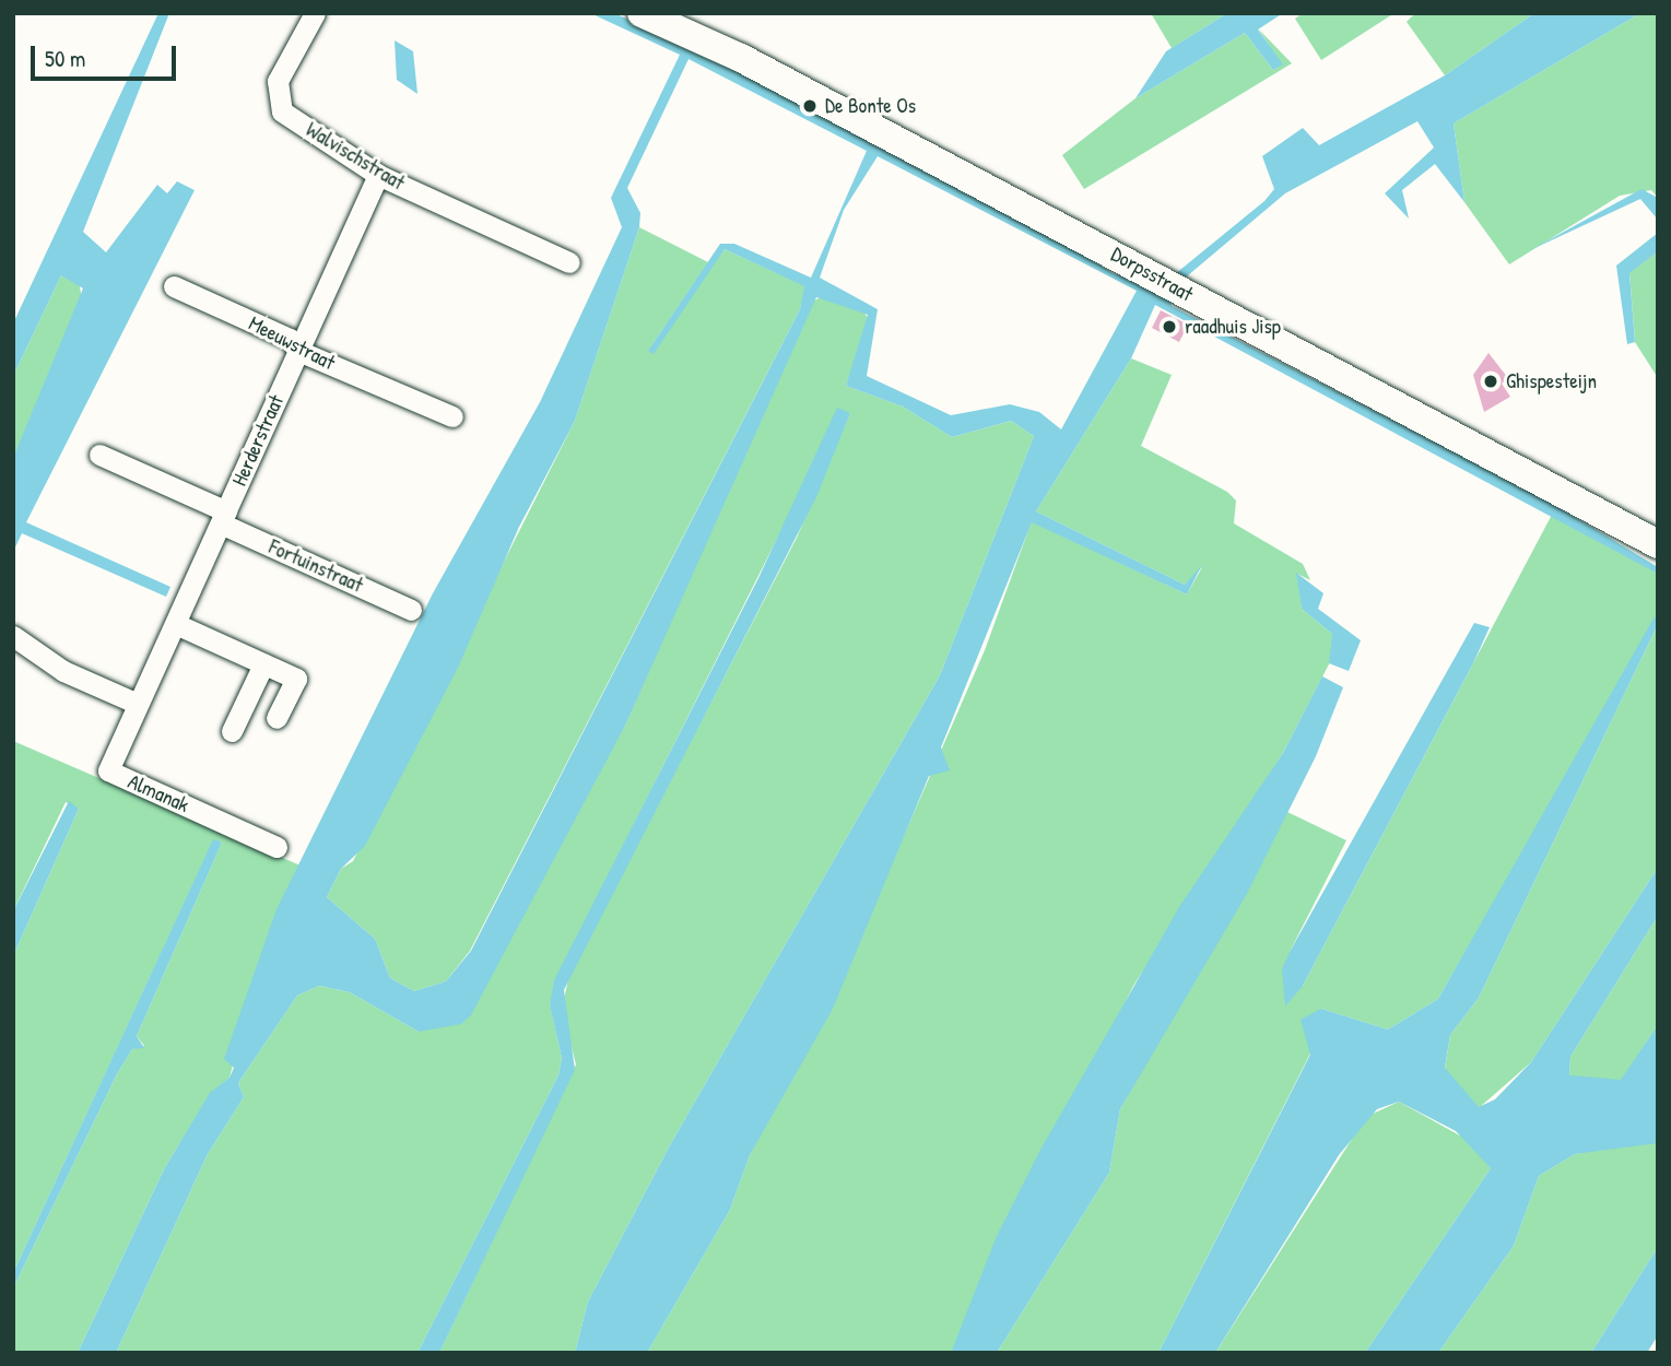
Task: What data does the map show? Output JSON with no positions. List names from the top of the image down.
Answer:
{
  "streets": {
    "street": [
      "Walvischstraat",
      "Dorpsstraat",
      "Meeuwstraat",
      "Herderstraat",
      "Fortuinstraat",
      "Almanak"
    ]
  },
  "crossings": [
    ["Walvischstraat", "Herderstraat"],
    ["Meeuwstraat", "Herderstraat"],
    ["Herderstraat", "Fortuinstraat"],
    ["Herderstraat", "Almanak"]
  ],
  "places": ["De Bonte Os", "raadhuis Jisp", "Ghispesteijn"],
  "scale_bar": "50 m"
}
